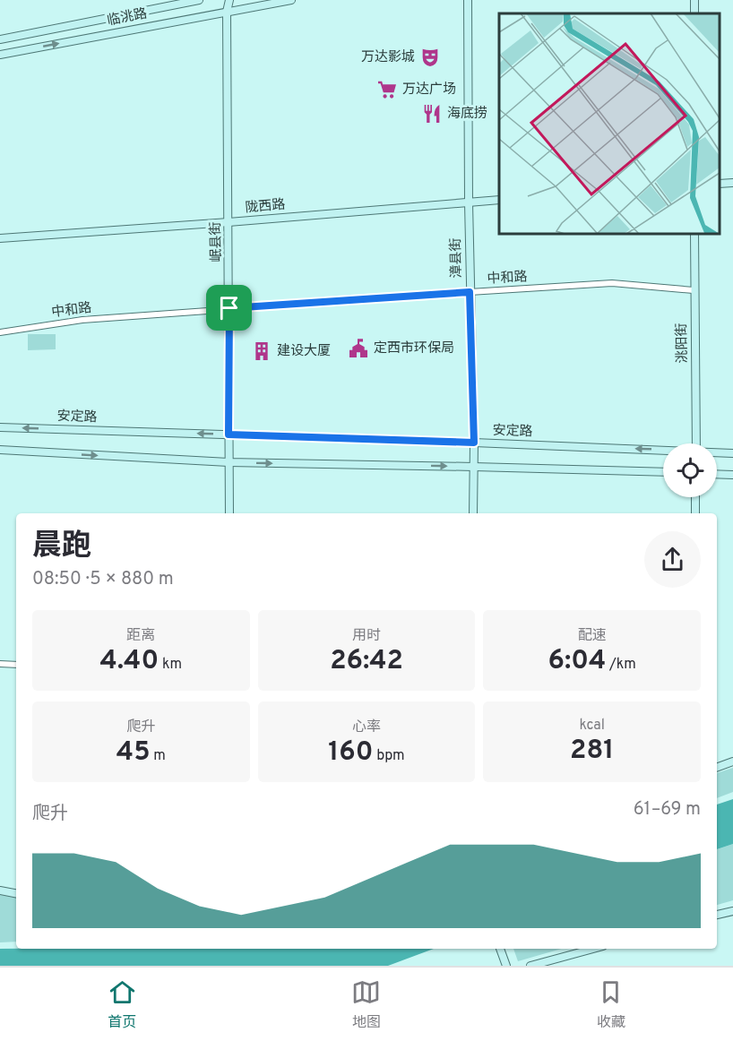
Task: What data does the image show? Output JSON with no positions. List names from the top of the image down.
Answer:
{
  "streets": {
    "street": [
      "临洮路",
      "陇西路",
      "岷县街",
      "漳县街",
      "中和路",
      "洮阳街",
      "安定路"
    ]
  },
  "crossings": [
    ["临洮路", "岷县街"],
    ["陇西路", "岷县街"],
    ["陇西路", "漳县街"],
    ["岷县街", "中和路"],
    ["岷县街", "安定路"],
    ["漳县街", "中和路"],
    ["漳县街", "安定路"],
    ["中和路", "洮阳街"]
  ],
  "places": {
    "theatre": ["万达影城"],
    "supermarket": ["万达广场"],
    "restaurant": ["海底捞"],
    "public building": ["定西市环保局"],
    "building": ["建设大厦"]
  },
  "page": {
    "heading": ["晨跑", "08:50 · 5 × 880 m"],
    "stats": [
      ["距离", "4.40 km"],
      ["用时", "26:42"],
      ["配速", "6:04 /km"],
      ["爬升", "45 m"],
      ["心率", "160 bpm"],
      ["kcal", "281"]
    ],
    "chart": ["爬升", "61–69 m"],
    "tabs": ["首页", "地图", "收藏"]
  }
}
